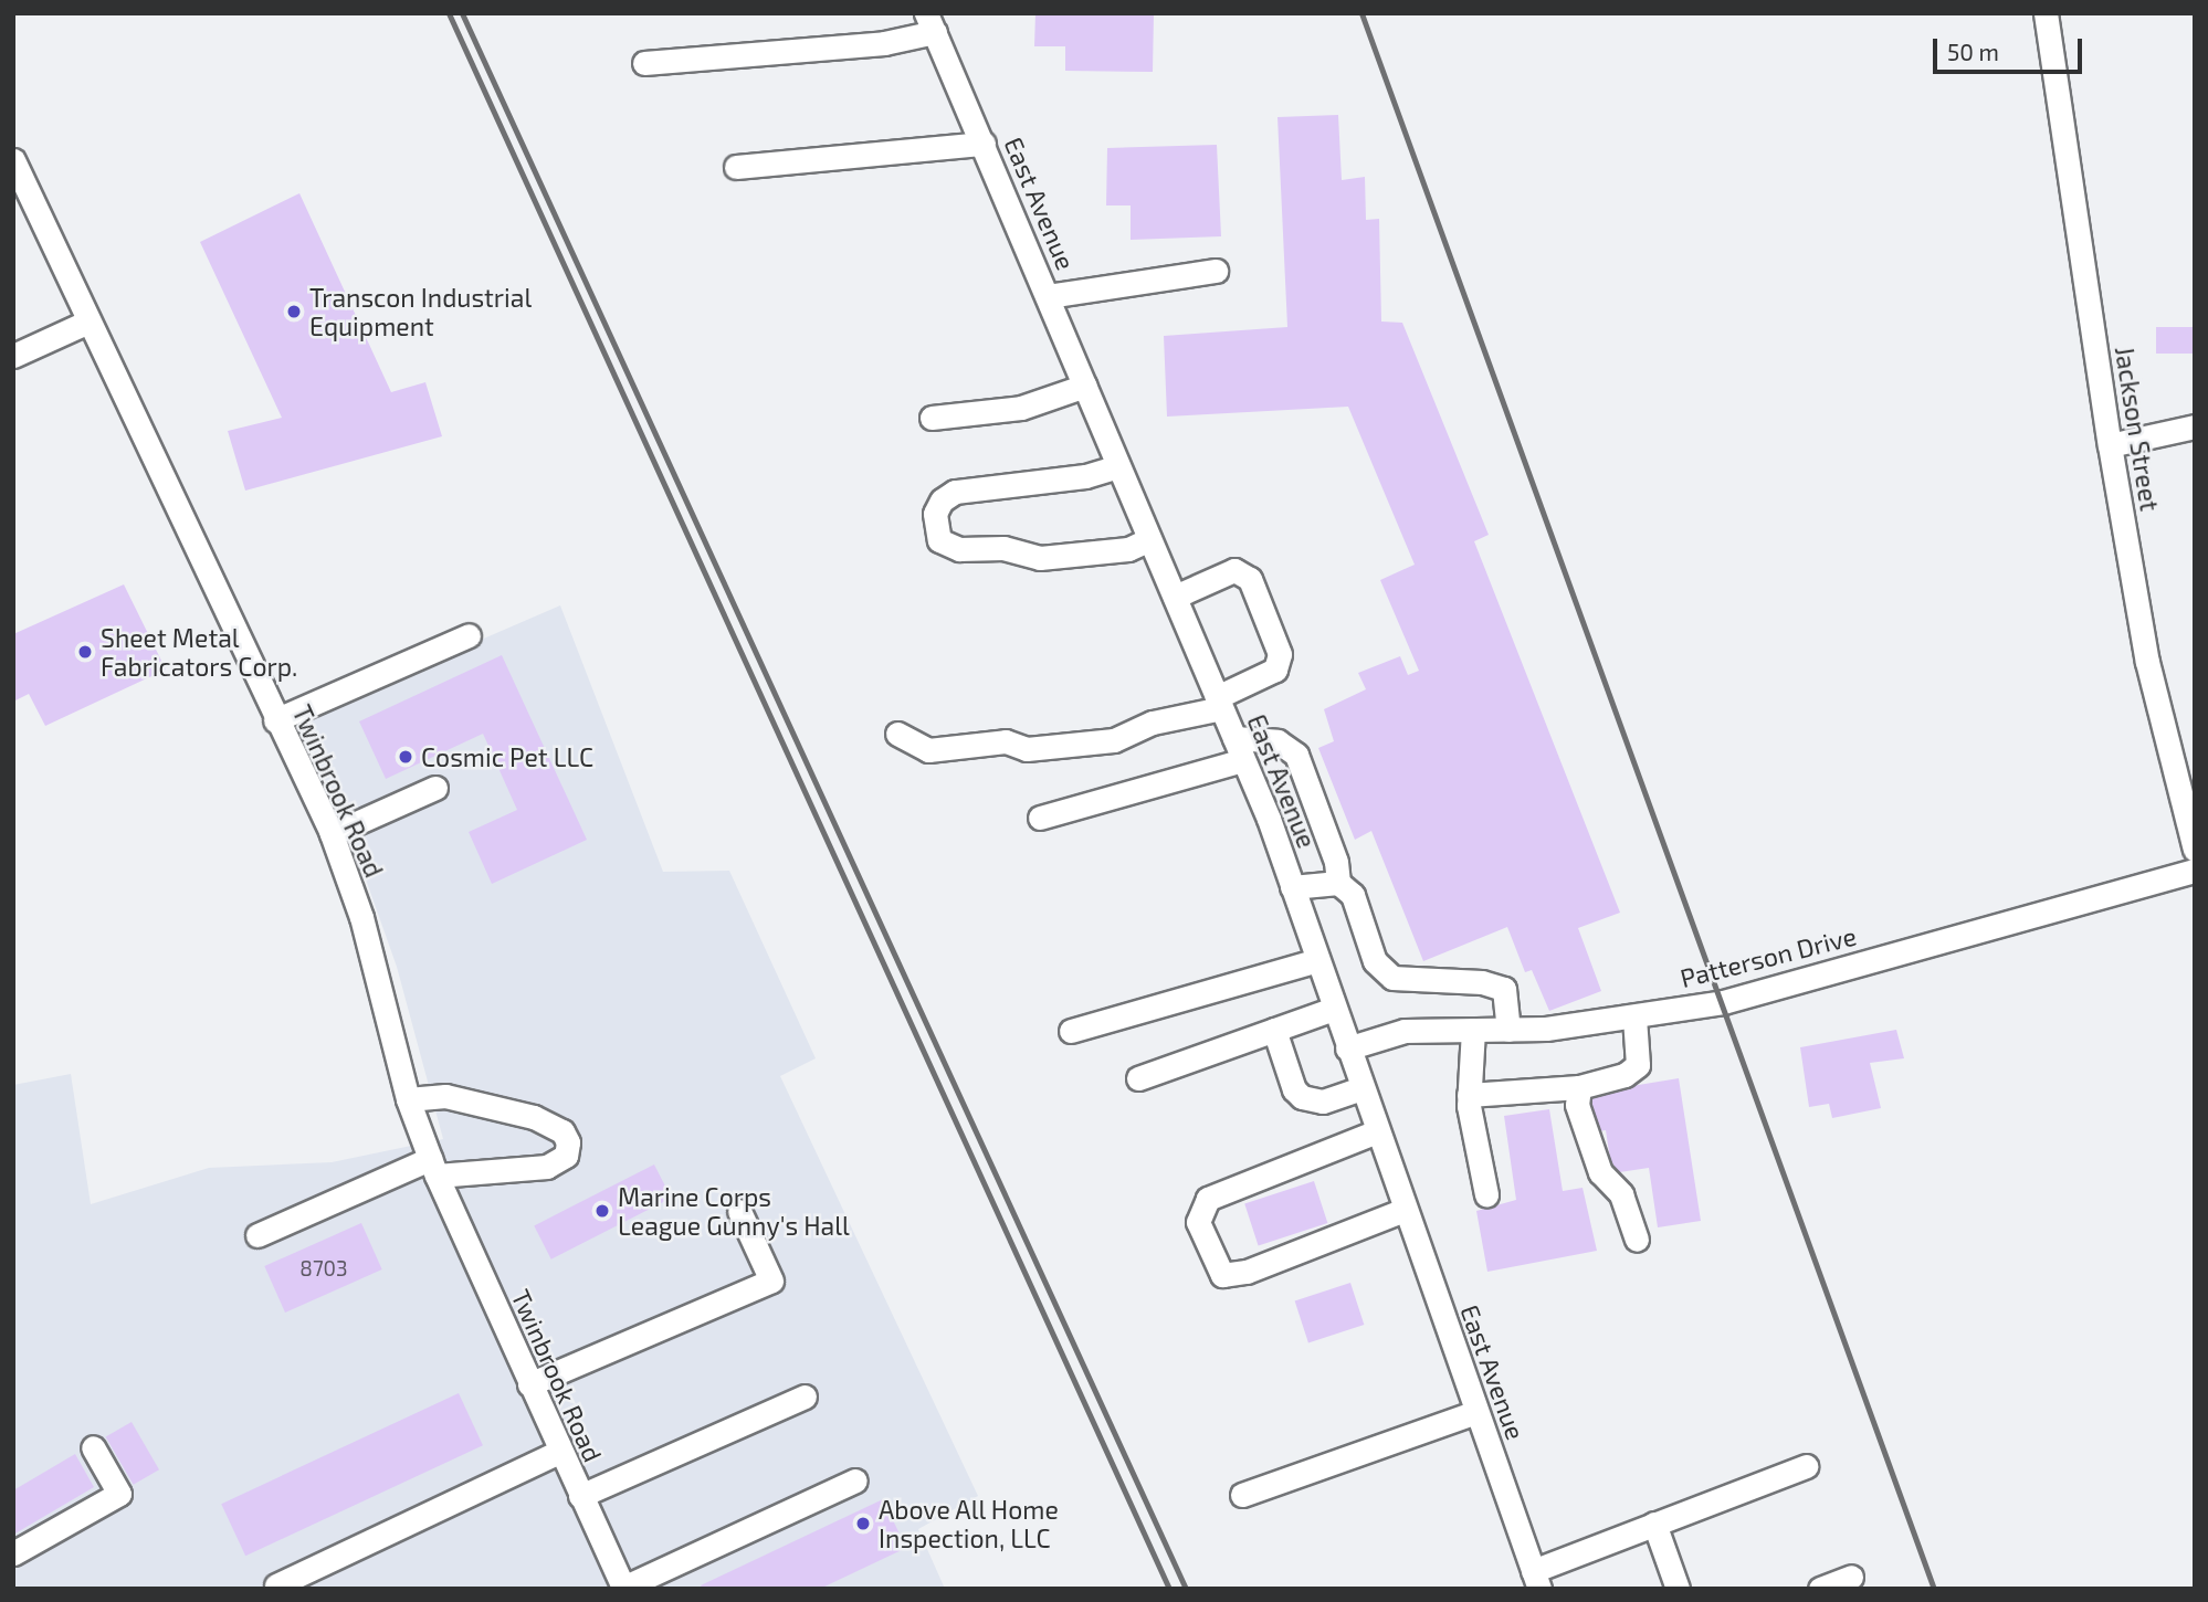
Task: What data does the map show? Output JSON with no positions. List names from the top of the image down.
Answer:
{
  "streets": {
    "street": [
      "East Avenue",
      "Jackson Street",
      "Twinbrook Road",
      "Patterson Drive"
    ]
  },
  "crossings": [
    ["East Avenue", "Patterson Drive"]
  ],
  "places": [
    "Transcon Industrial Equipment",
    "Sheet Metal Fabricators Corp.",
    "Cosmic Pet LLC",
    "Marine Corps League Gunny's Hall",
    "Above All Home Inspection, LLC"
  ],
  "house_numbers": ["8703"],
  "scale_bar": "50 m"
}
